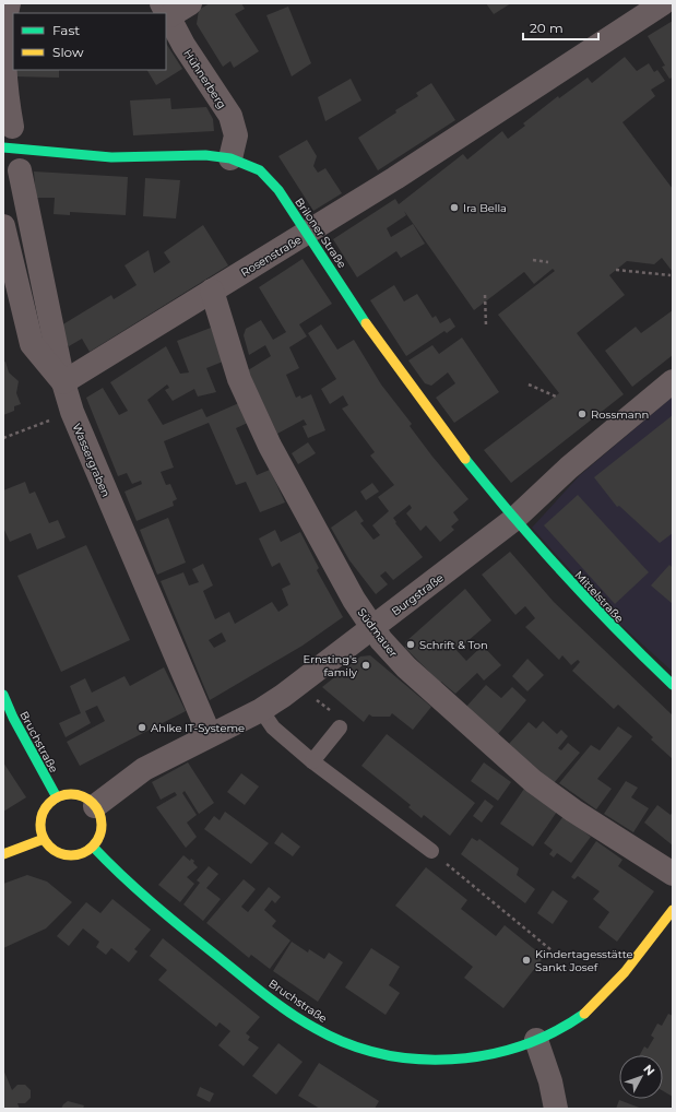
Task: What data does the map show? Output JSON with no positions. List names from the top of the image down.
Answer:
{
  "streets": {
    "main road": ["Briloner Straße", "Mittelstraße", "Bruchstraße"],
    "street": [
      "Hühnerberg",
      "Rosenstraße",
      "Wassergraben",
      "Burgstraße",
      "Südmauer"
    ]
  },
  "crossings": [
    ["Hühnerberg", "Briloner Straße"],
    ["Briloner Straße", "Rosenstraße"],
    ["Briloner Straße", "Burgstraße"],
    ["Briloner Straße", "Mittelstraße"],
    ["Rosenstraße", "Wassergraben"],
    ["Rosenstraße", "Südmauer"],
    ["Wassergraben", "Burgstraße"],
    ["Burgstraße", "Mittelstraße"],
    ["Burgstraße", "Südmauer"],
    ["Burgstraße", "Bruchstraße"]
  ],
  "places": [
    "Ira Bella",
    "Rossmann",
    "Schrift & Ton",
    "Ernsting's family",
    "Ahlke IT-Systeme",
    "Kindertagesstätte Sankt Josef"
  ],
  "legend": ["Fast", "Slow"],
  "scale_bar": "20 m",
  "north": "top right"
}
